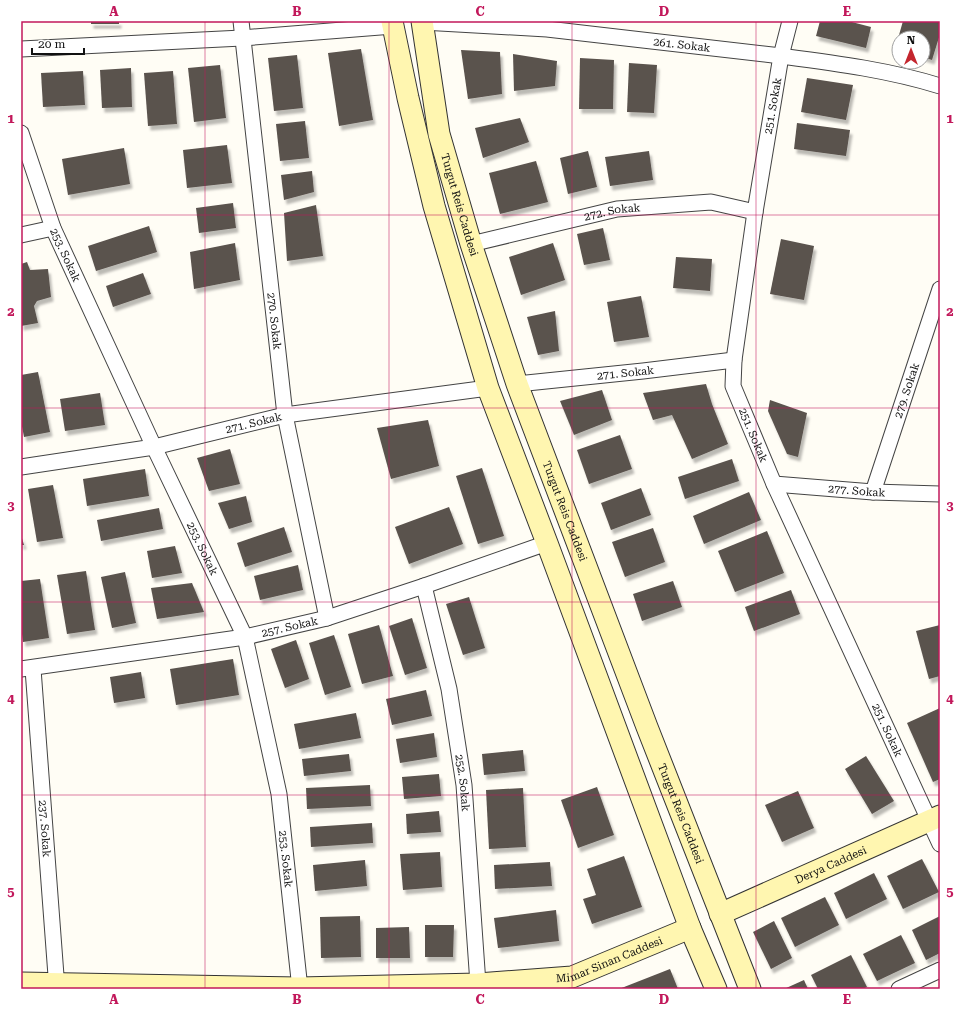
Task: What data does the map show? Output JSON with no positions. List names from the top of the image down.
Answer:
{
  "streets": {
    "main road": ["Turgut Reis Caddesi", "Derya Caddesi", "Mimar Sinan Caddesi"],
    "street": [
      "261. Sokak",
      "251. Sokak",
      "272. Sokak",
      "253. Sokak",
      "270. Sokak",
      "271. Sokak",
      "279. Sokak",
      "277. Sokak",
      "257. Sokak",
      "252. Sokak",
      "237. Sokak"
    ]
  },
  "crossings": [
    ["261. Sokak", "251. Sokak"],
    ["261. Sokak", "Turgut Reis Caddesi"],
    ["251. Sokak", "272. Sokak"],
    ["251. Sokak", "271. Sokak"],
    ["251. Sokak", "277. Sokak"],
    ["251. Sokak", "Derya Caddesi"],
    ["Turgut Reis Caddesi", "272. Sokak"],
    ["Turgut Reis Caddesi", "271. Sokak"],
    ["Turgut Reis Caddesi", "257. Sokak"],
    ["Turgut Reis Caddesi", "Derya Caddesi"],
    ["Turgut Reis Caddesi", "Mimar Sinan Caddesi"],
    ["253. Sokak", "271. Sokak"],
    ["253. Sokak", "257. Sokak"],
    ["253. Sokak", "Mimar Sinan Caddesi"],
    ["270. Sokak", "271. Sokak"],
    ["270. Sokak", "257. Sokak"],
    ["279. Sokak", "277. Sokak"],
    ["257. Sokak", "252. Sokak"],
    ["257. Sokak", "237. Sokak"],
    ["252. Sokak", "Mimar Sinan Caddesi"],
    ["237. Sokak", "Mimar Sinan Caddesi"]
  ],
  "scale_bar": "20 m",
  "north": "top",
  "grid": {
    "columns": [
      "A",
      "B",
      "C",
      "D",
      "E"
    ],
    "rows": [
      "1",
      "2",
      "3",
      "4",
      "5"
    ]
  }
}
